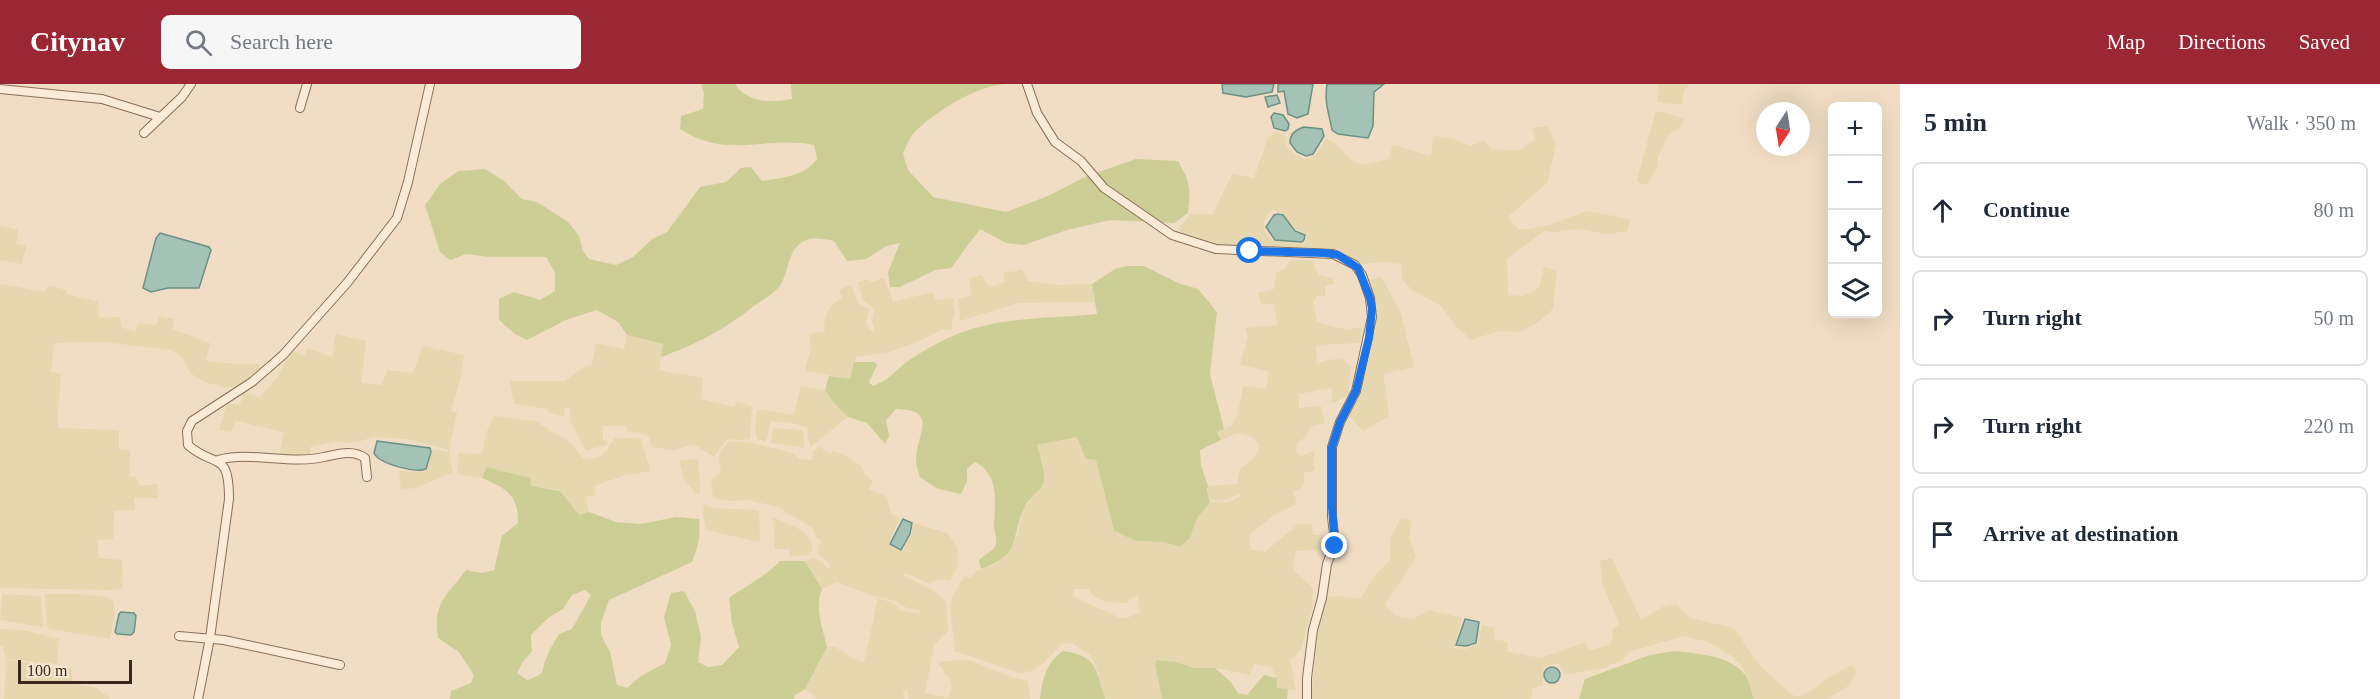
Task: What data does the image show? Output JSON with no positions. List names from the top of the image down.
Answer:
{
  "scale_bar": "100 m",
  "north": "bottom",
  "page": {
    "header": "Citynav",
    "search": "Search here",
    "nav": ["Map", "Directions", "Saved"],
    "heading": ["5 min", "Walk · 350 m"],
    "map_buttons": ["+", "−"],
    "list": [
      ["Continue", "80 m"],
      ["Turn right", "50 m"],
      ["Turn right", "220 m"],
      "Arrive at destination"
    ],
    "scale": "100 m"
  }
}
